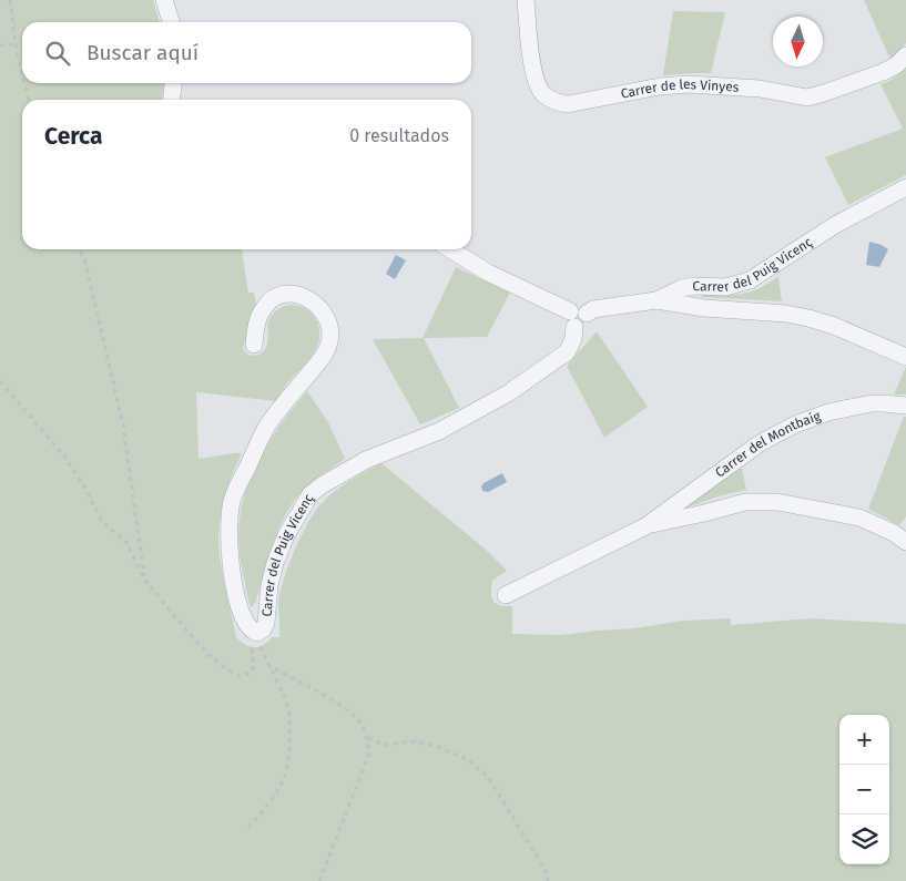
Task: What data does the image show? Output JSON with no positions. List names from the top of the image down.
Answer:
{
  "streets": {
    "street": ["Carrer de les Vinyes", "Carrer del Puig Vicenç", "Carrer del Montbaig"]
  },
  "north": "bottom",
  "page": {
    "search": "Buscar aquí",
    "heading": ["Cerca", "0 resultados"],
    "map_buttons": ["+", "−"]
  }
}
